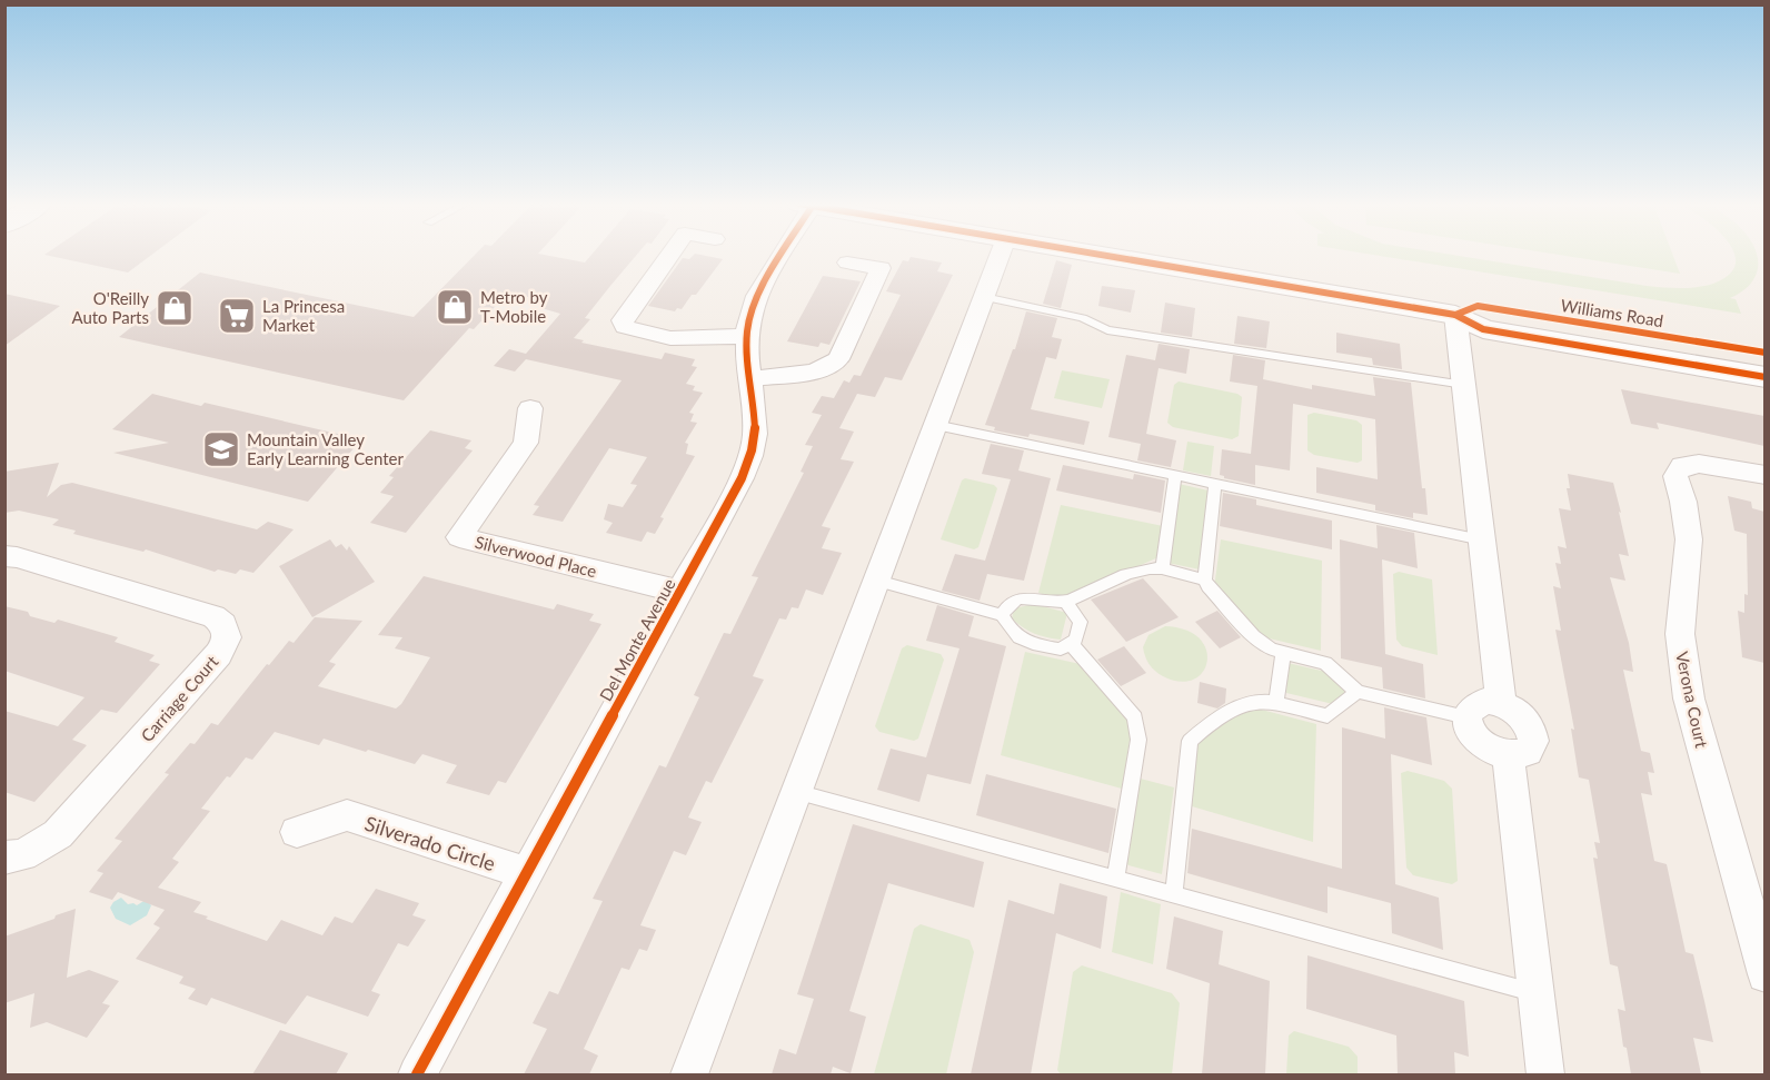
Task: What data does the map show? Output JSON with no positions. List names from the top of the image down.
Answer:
{
  "streets": {
    "main road": ["Williams Road"],
    "street": [
      "Silverwood Place",
      "Del Monte Avenue",
      "Carriage Court",
      "Verona Court",
      "Silverado Circle"
    ]
  },
  "crossings": [
    ["Silverwood Place", "Del Monte Avenue"],
    ["Del Monte Avenue", "Silverado Circle"]
  ],
  "places": {
    "shop": ["Metro by T-Mobile", "O'Reilly Auto Parts"],
    "supermarket": ["La Princesa Market"],
    "school or university": ["Mountain Valley Early Learning Center"]
  }
}
